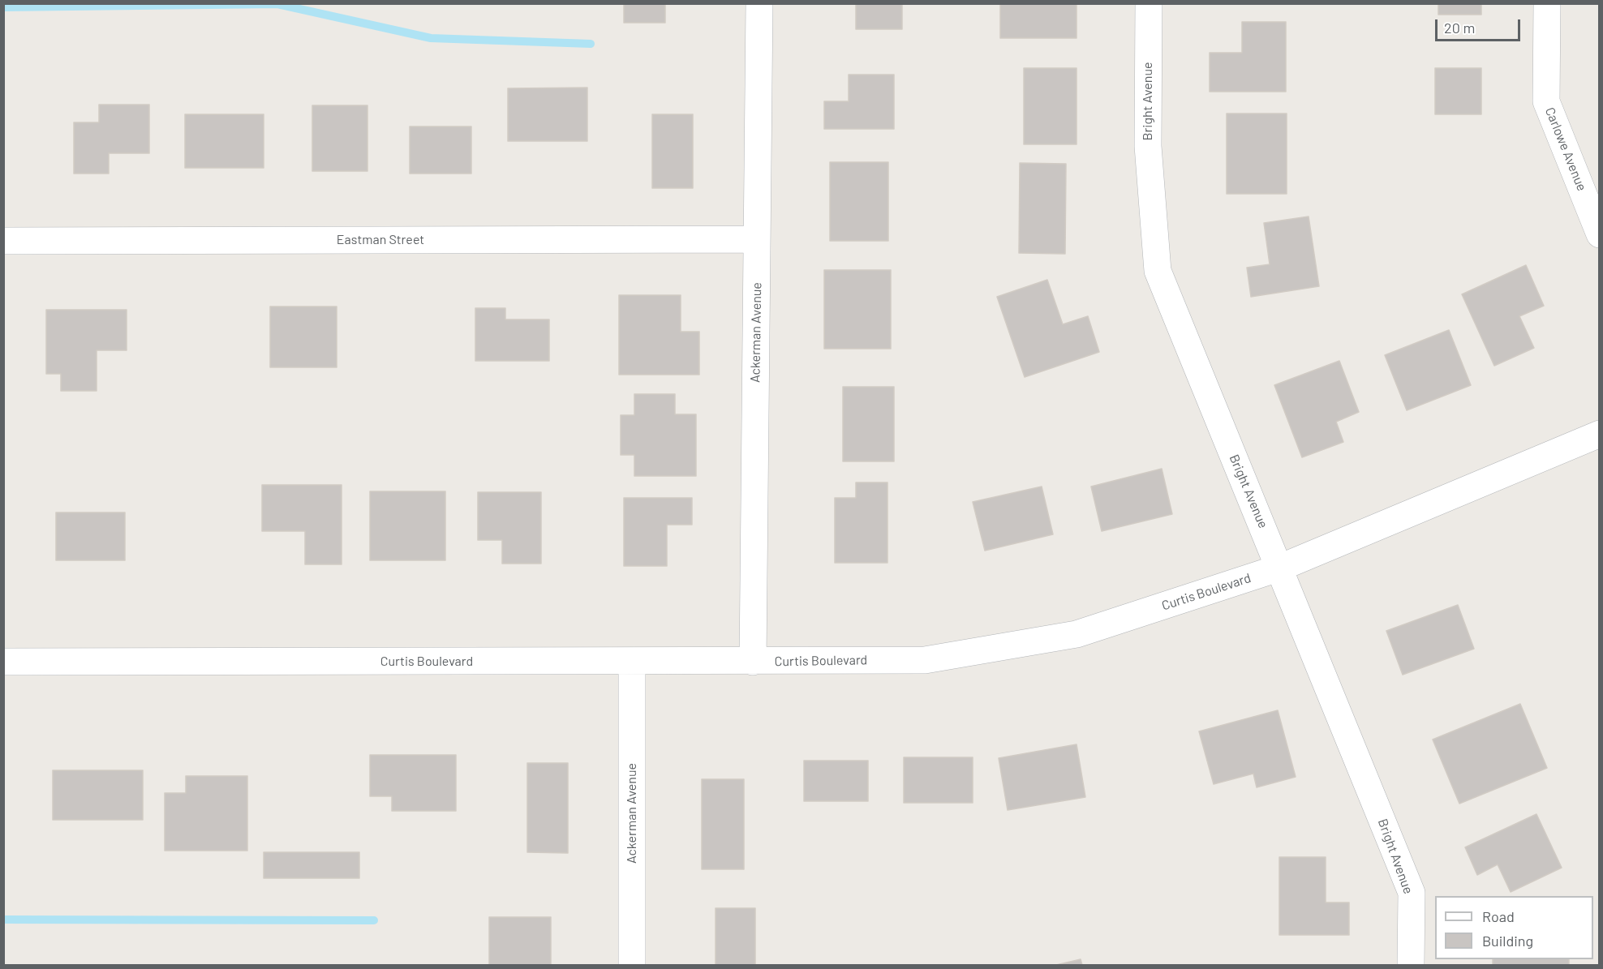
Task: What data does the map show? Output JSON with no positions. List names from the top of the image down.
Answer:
{
  "streets": {
    "street": [
      "Bright Avenue",
      "Carlowe Avenue",
      "Eastman Street",
      "Ackerman Avenue",
      "Curtis Boulevard"
    ]
  },
  "crossings": [
    ["Bright Avenue", "Curtis Boulevard"],
    ["Eastman Street", "Ackerman Avenue"],
    ["Ackerman Avenue", "Curtis Boulevard"]
  ],
  "legend": ["Road", "Building"],
  "scale_bar": "20 m"
}
